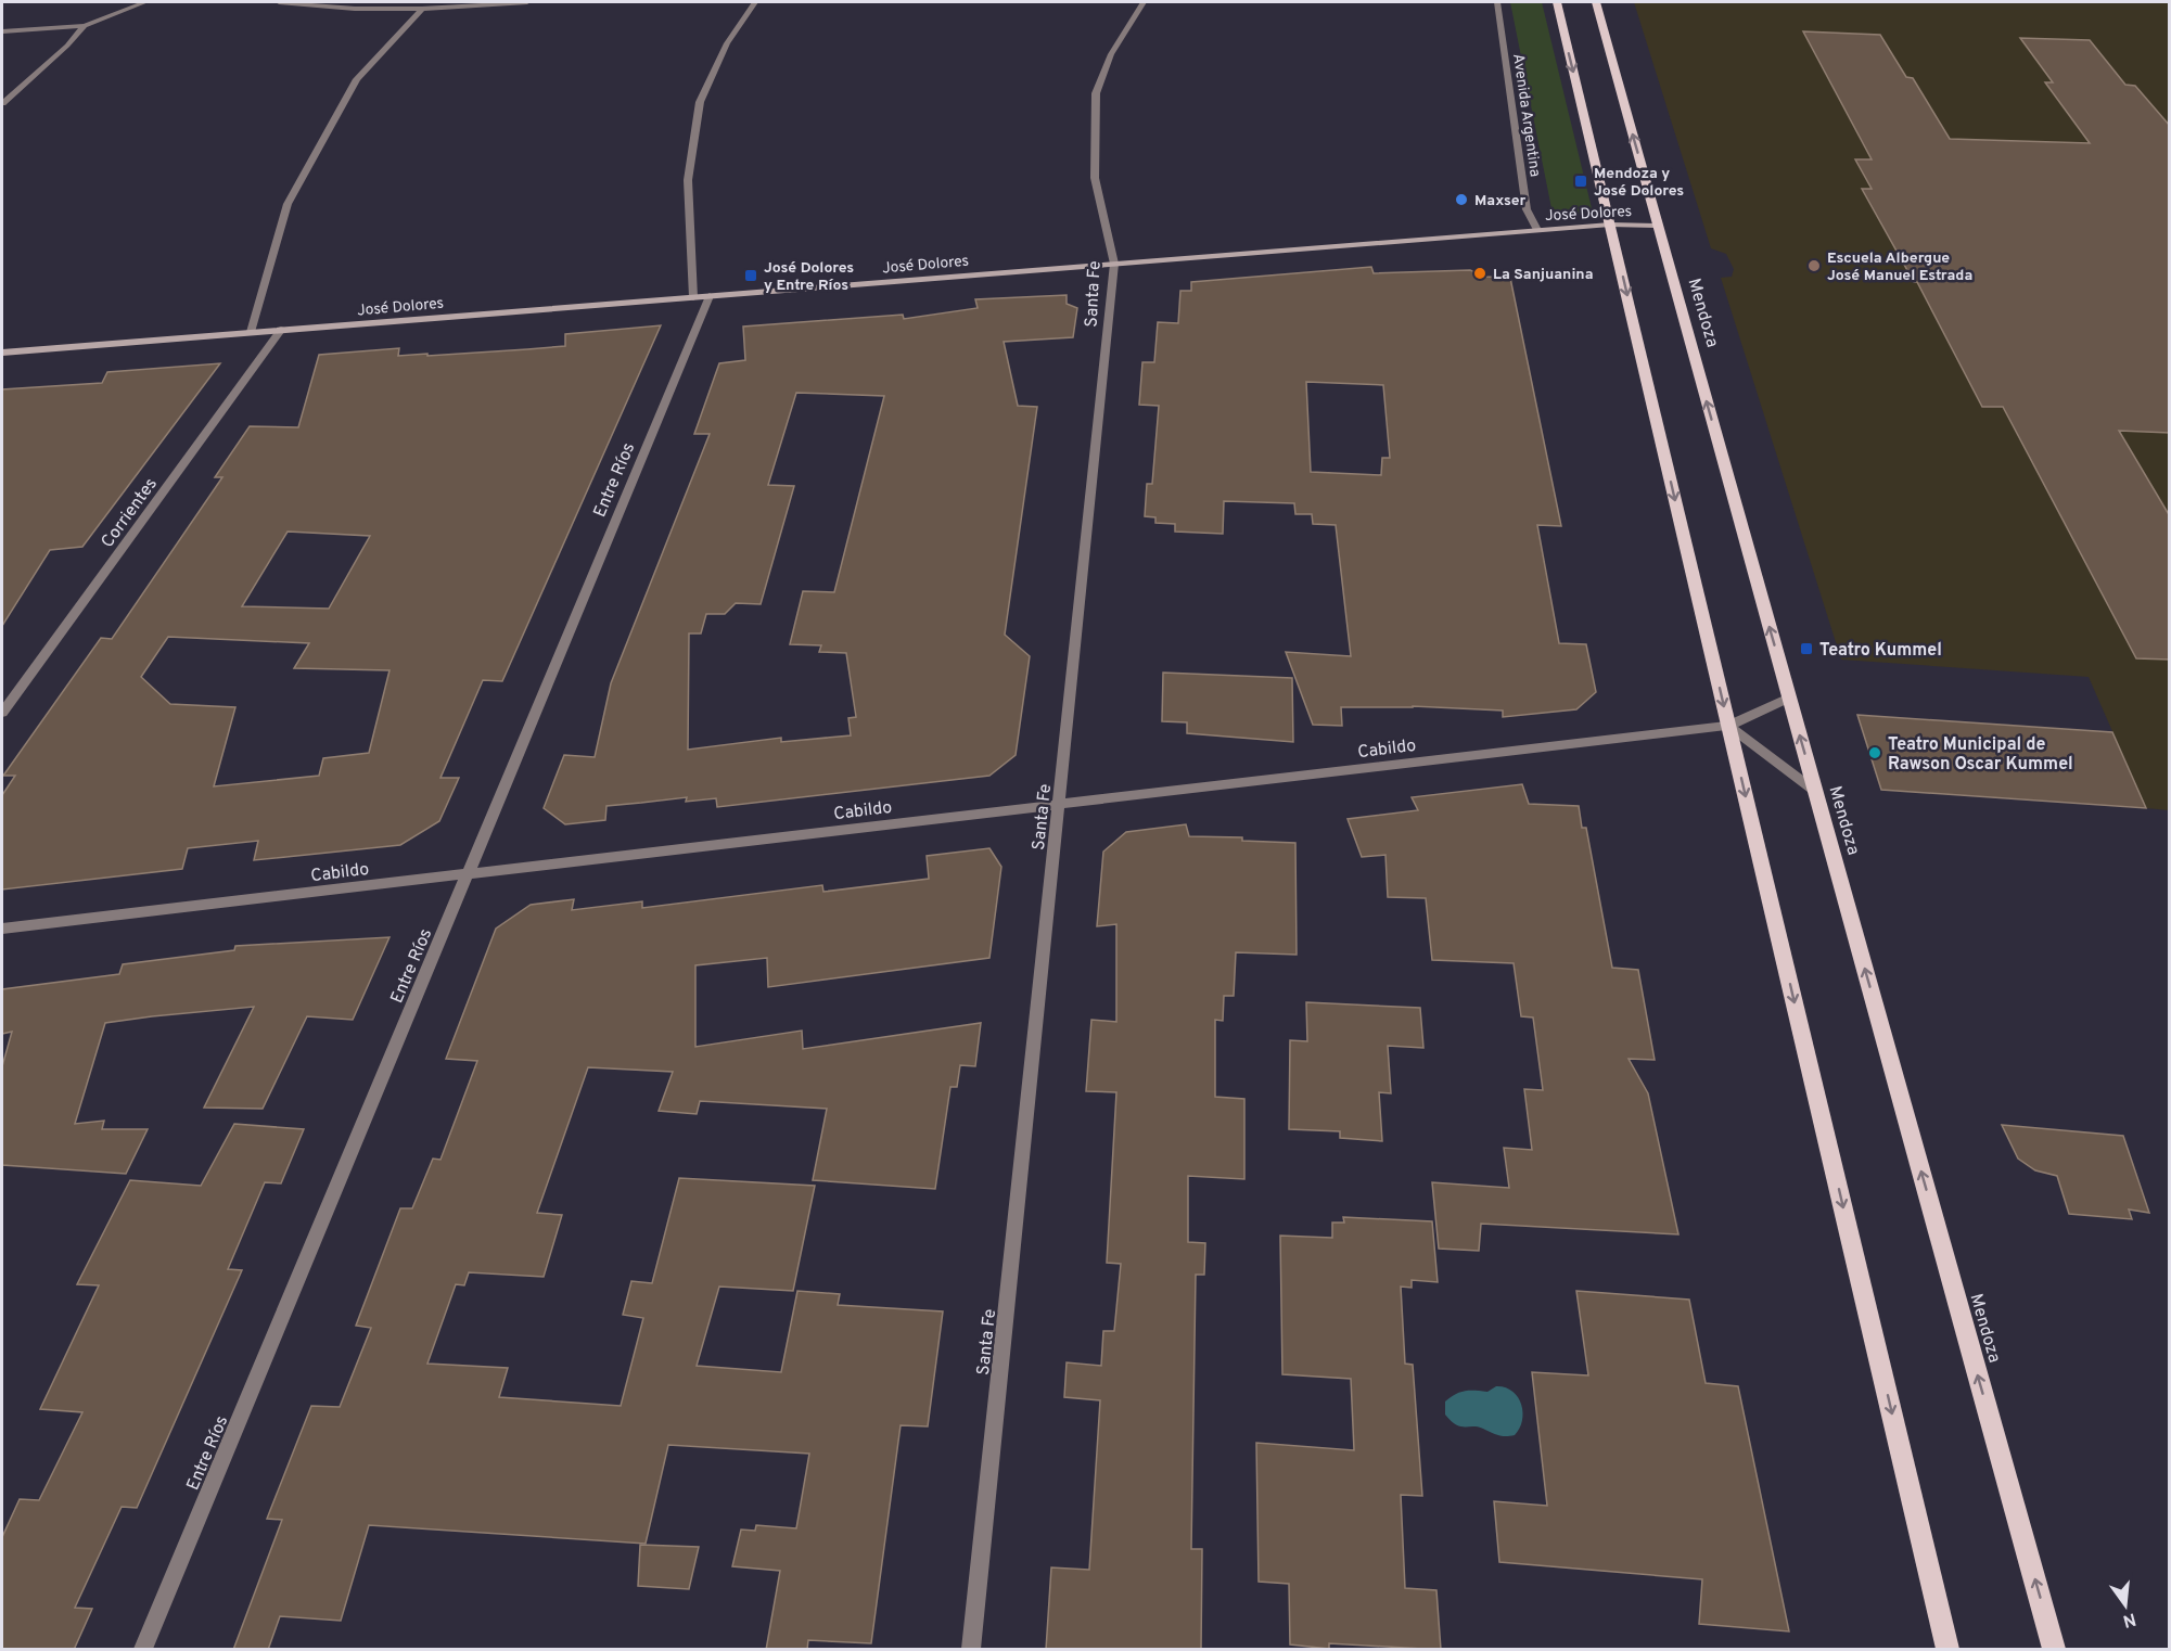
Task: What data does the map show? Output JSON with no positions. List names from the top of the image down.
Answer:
{
  "streets": {
    "main road": ["Mendoza"],
    "street": [
      "Avenida Argentina",
      "José Dolores",
      "Santa Fe",
      "Entre Ríos",
      "Corrientes",
      "Cabildo"
    ]
  },
  "crossings": [
    ["Avenida Argentina", "José Dolores"],
    ["José Dolores", "Santa Fe"],
    ["José Dolores", "Mendoza"],
    ["José Dolores", "Entre Ríos"],
    ["José Dolores", "Corrientes"],
    ["Santa Fe", "Cabildo"],
    ["Mendoza", "Cabildo"],
    ["Entre Ríos", "Cabildo"]
  ],
  "places": {
    "transit": ["Mendoza y José Dolores", "José Dolores y Entre Ríos", "Teatro Kummel"],
    "other": [
      "Maxser",
      "Escuela Albergue José Manuel Estrada",
      "La Sanjuanina",
      "Teatro Municipal de Rawson Oscar Kummel"
    ]
  },
  "north": "bottom"
}
